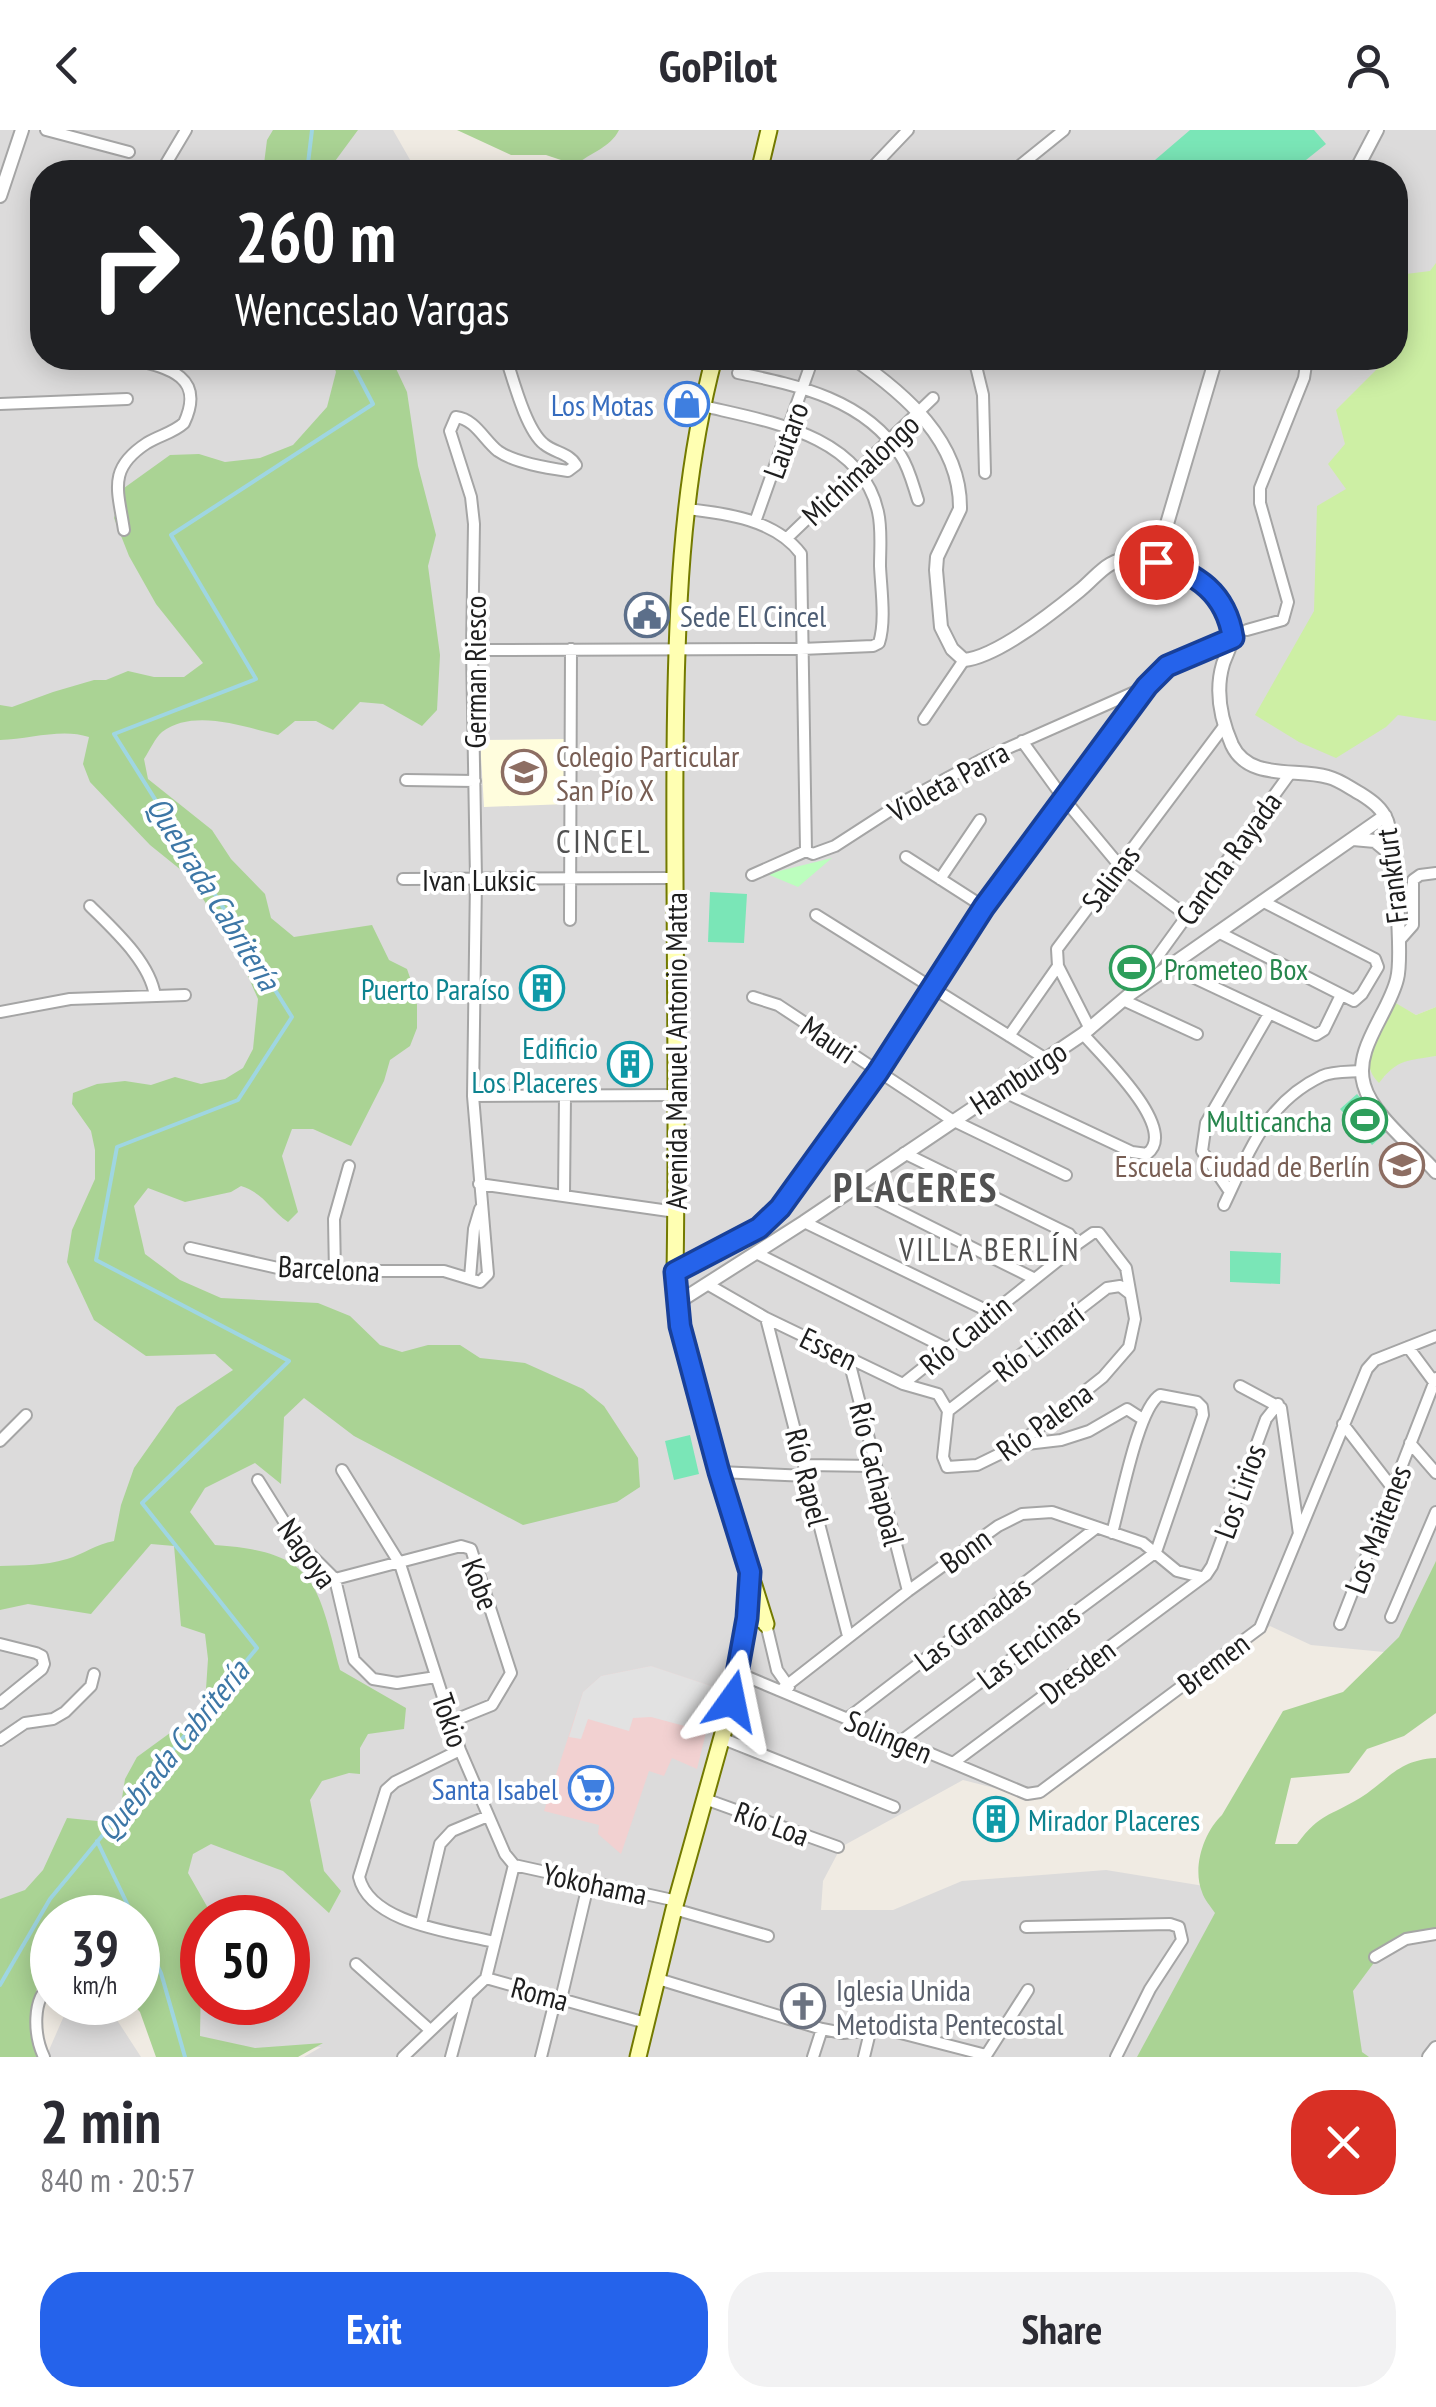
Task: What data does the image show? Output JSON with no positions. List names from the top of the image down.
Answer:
{
  "streets": {
    "main road": ["Avenida Manuel Antonio Matta"],
    "street": [
      "Lautaro",
      "Michimalongo",
      "German Riesco",
      "Violeta Parra",
      "Cancha Rayada",
      "Frankfurt",
      "Salinas",
      "Ivan Luksic",
      "Mauri",
      "Hamburgo",
      "Barcelona",
      "Río Cautin",
      "Río Limarí",
      "Essen",
      "Río Palena",
      "Río Cachapoal",
      "Río Rapel",
      "Los Lirios",
      "Los Maitenes",
      "Bonn",
      "Nagoya",
      "Kobe",
      "Las Granadas",
      "Las Encinas",
      "Bremen",
      "Dresden",
      "Tokio",
      "Solingen",
      "Río Loa",
      "Yokohama",
      "Roma"
    ]
  },
  "crossings": [
    ["German Riesco", "Ivan Luksic"],
    ["German Riesco", "Barcelona"],
    ["Cancha Rayada", "Frankfurt"],
    ["Cancha Rayada", "Hamburgo"],
    ["Frankfurt", "Salinas"],
    ["Frankfurt", "Hamburgo"],
    ["Ivan Luksic", "Avenida Manuel Antonio Matta"],
    ["Mauri", "Hamburgo"],
    ["Avenida Manuel Antonio Matta", "Hamburgo"],
    ["Avenida Manuel Antonio Matta", "Río Loa"],
    ["Avenida Manuel Antonio Matta", "Yokohama"],
    ["Avenida Manuel Antonio Matta", "Roma"],
    ["Hamburgo", "Essen"],
    ["Río Cautin", "Essen"],
    ["Río Cautin", "Río Palena"],
    ["Río Limarí", "Essen"],
    ["Río Limarí", "Río Palena"],
    ["Essen", "Río Palena"],
    ["Essen", "Río Cachapoal"],
    ["Essen", "Río Rapel"],
    ["Río Cachapoal", "Bonn"],
    ["Río Rapel", "Bonn"],
    ["Los Lirios", "Bonn"],
    ["Los Lirios", "Dresden"],
    ["Bonn", "Las Granadas"],
    ["Bonn", "Las Encinas"],
    ["Bonn", "Dresden"],
    ["Bonn", "Solingen"],
    ["Nagoya", "Kobe"],
    ["Nagoya", "Tokio"],
    ["Kobe", "Tokio"],
    ["Las Granadas", "Solingen"],
    ["Las Encinas", "Solingen"],
    ["Bremen", "Solingen"],
    ["Dresden", "Solingen"],
    ["Tokio", "Yokohama"]
  ],
  "districts": ["CINCEL", "PLACERES", "VILLA BERLÍN"],
  "water": ["Quebrada Cabritería"],
  "places": {
    "shop": ["Los Motas"],
    "public building": ["Sede El Cincel"],
    "school or university": ["Colegio Particular San Pío X", "Escuela Ciudad de Berlín"],
    "sports": ["Prometeo Box", "Multicancha"],
    "building": ["Puerto Paraíso", "Edificio Los Placeres", "Mirador Placeres"],
    "supermarket": ["Santa Isabel"],
    "church": ["Iglesia Unida Metodista Pentecostal"]
  },
  "page": {
    "header": "GoPilot",
    "turn": ["260 m", "Wenceslao Vargas"],
    "speed": "39 km/h",
    "limit": "50",
    "heading": ["2 min", "840 m · 20:57"],
    "buttons": ["Exit", "Share"]
  }
}
